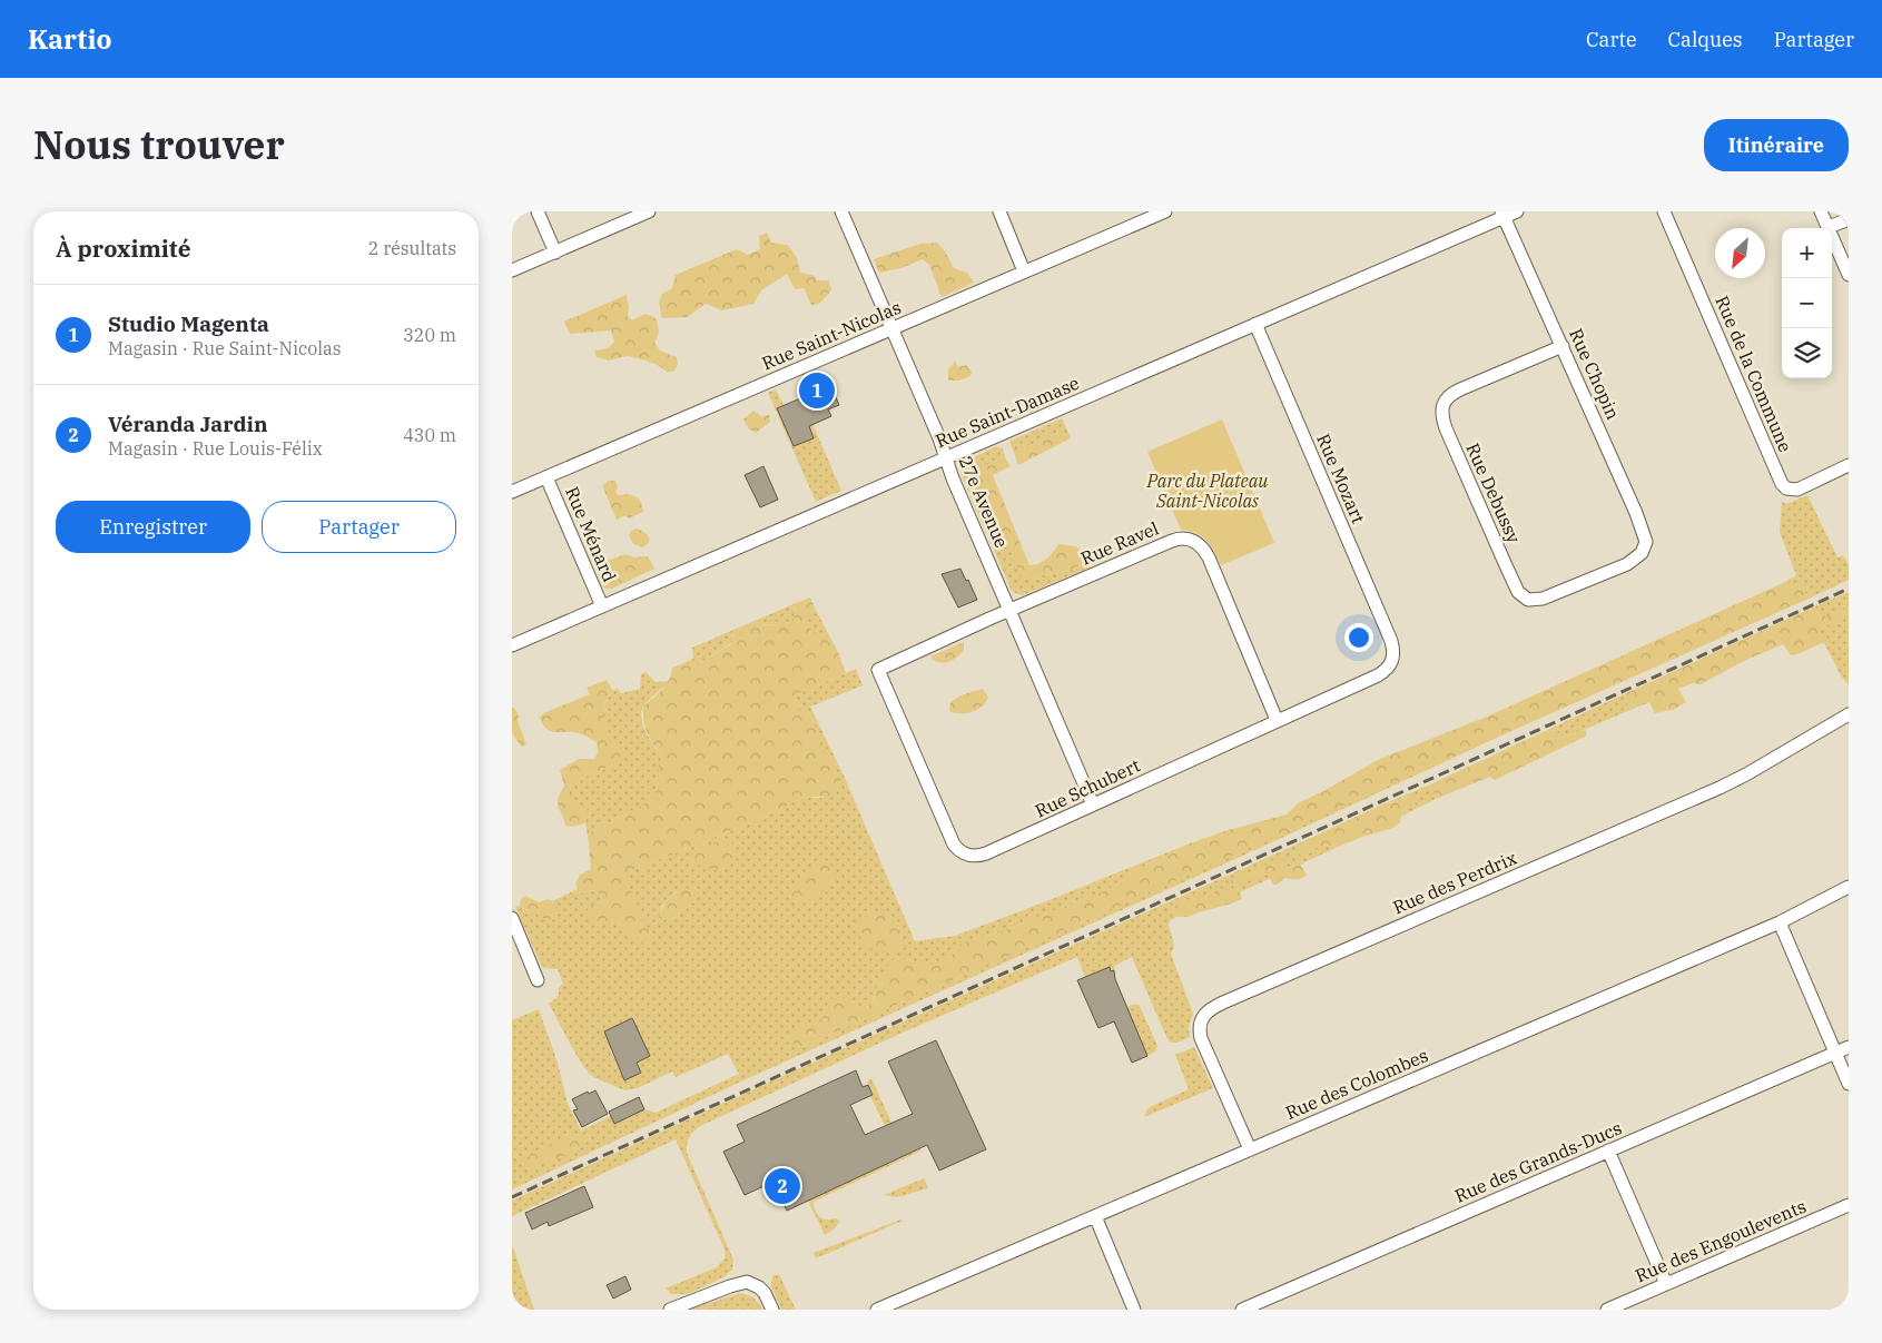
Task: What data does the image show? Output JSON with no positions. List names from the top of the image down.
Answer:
{
  "streets": {
    "street": [
      "Rue Saint-Nicolas",
      "Rue Chopin",
      "Rue de la Commune",
      "Rue Saint-Damase",
      "Rue Mozart",
      "Rue Debussy",
      "27e Avenue",
      "Rue Ménard",
      "Rue Ravel",
      "Rue Schubert",
      "Rue des Perdrix",
      "Rue des Colombes",
      "Rue des Grands-Ducs",
      "Rue des Engoulevents"
    ]
  },
  "crossings": [
    ["Rue Saint-Nicolas", "27e Avenue"],
    ["Rue Saint-Nicolas", "Rue Ménard"],
    ["Rue Chopin", "Rue Saint-Damase"],
    ["Rue Chopin", "Rue Debussy"],
    ["Rue Saint-Damase", "Rue Mozart"],
    ["Rue Saint-Damase", "27e Avenue"],
    ["Rue Saint-Damase", "Rue Ménard"],
    ["Rue Mozart", "Rue Schubert"],
    ["27e Avenue", "Rue Ravel"],
    ["27e Avenue", "Rue Schubert"],
    ["Rue Ravel", "Rue Schubert"],
    ["Rue des Perdrix", "Rue des Colombes"]
  ],
  "parks": ["Parc du Plateau Saint-Nicolas"],
  "north": "bottom left",
  "page": {
    "header": "Kartio",
    "nav": ["Carte", "Calques", "Partager"],
    "title": "Nous trouver",
    "buttons": [
      "Itinéraire",
      ["Enregistrer", "Partager"]
    ],
    "heading": ["À proximité", "2 résultats"],
    "map_buttons": ["+", "−"],
    "list": [
      {
        "mark": "1",
        "name": "Studio Magenta",
        "note": "Magasin · Rue Saint-Nicolas",
        "value": "320 m"
      },
      {
        "mark": "2",
        "name": "Véranda Jardin",
        "note": "Magasin · Rue Louis-Félix",
        "value": "430 m"
      }
    ],
    "pins": ["1", "2"]
  }
}
